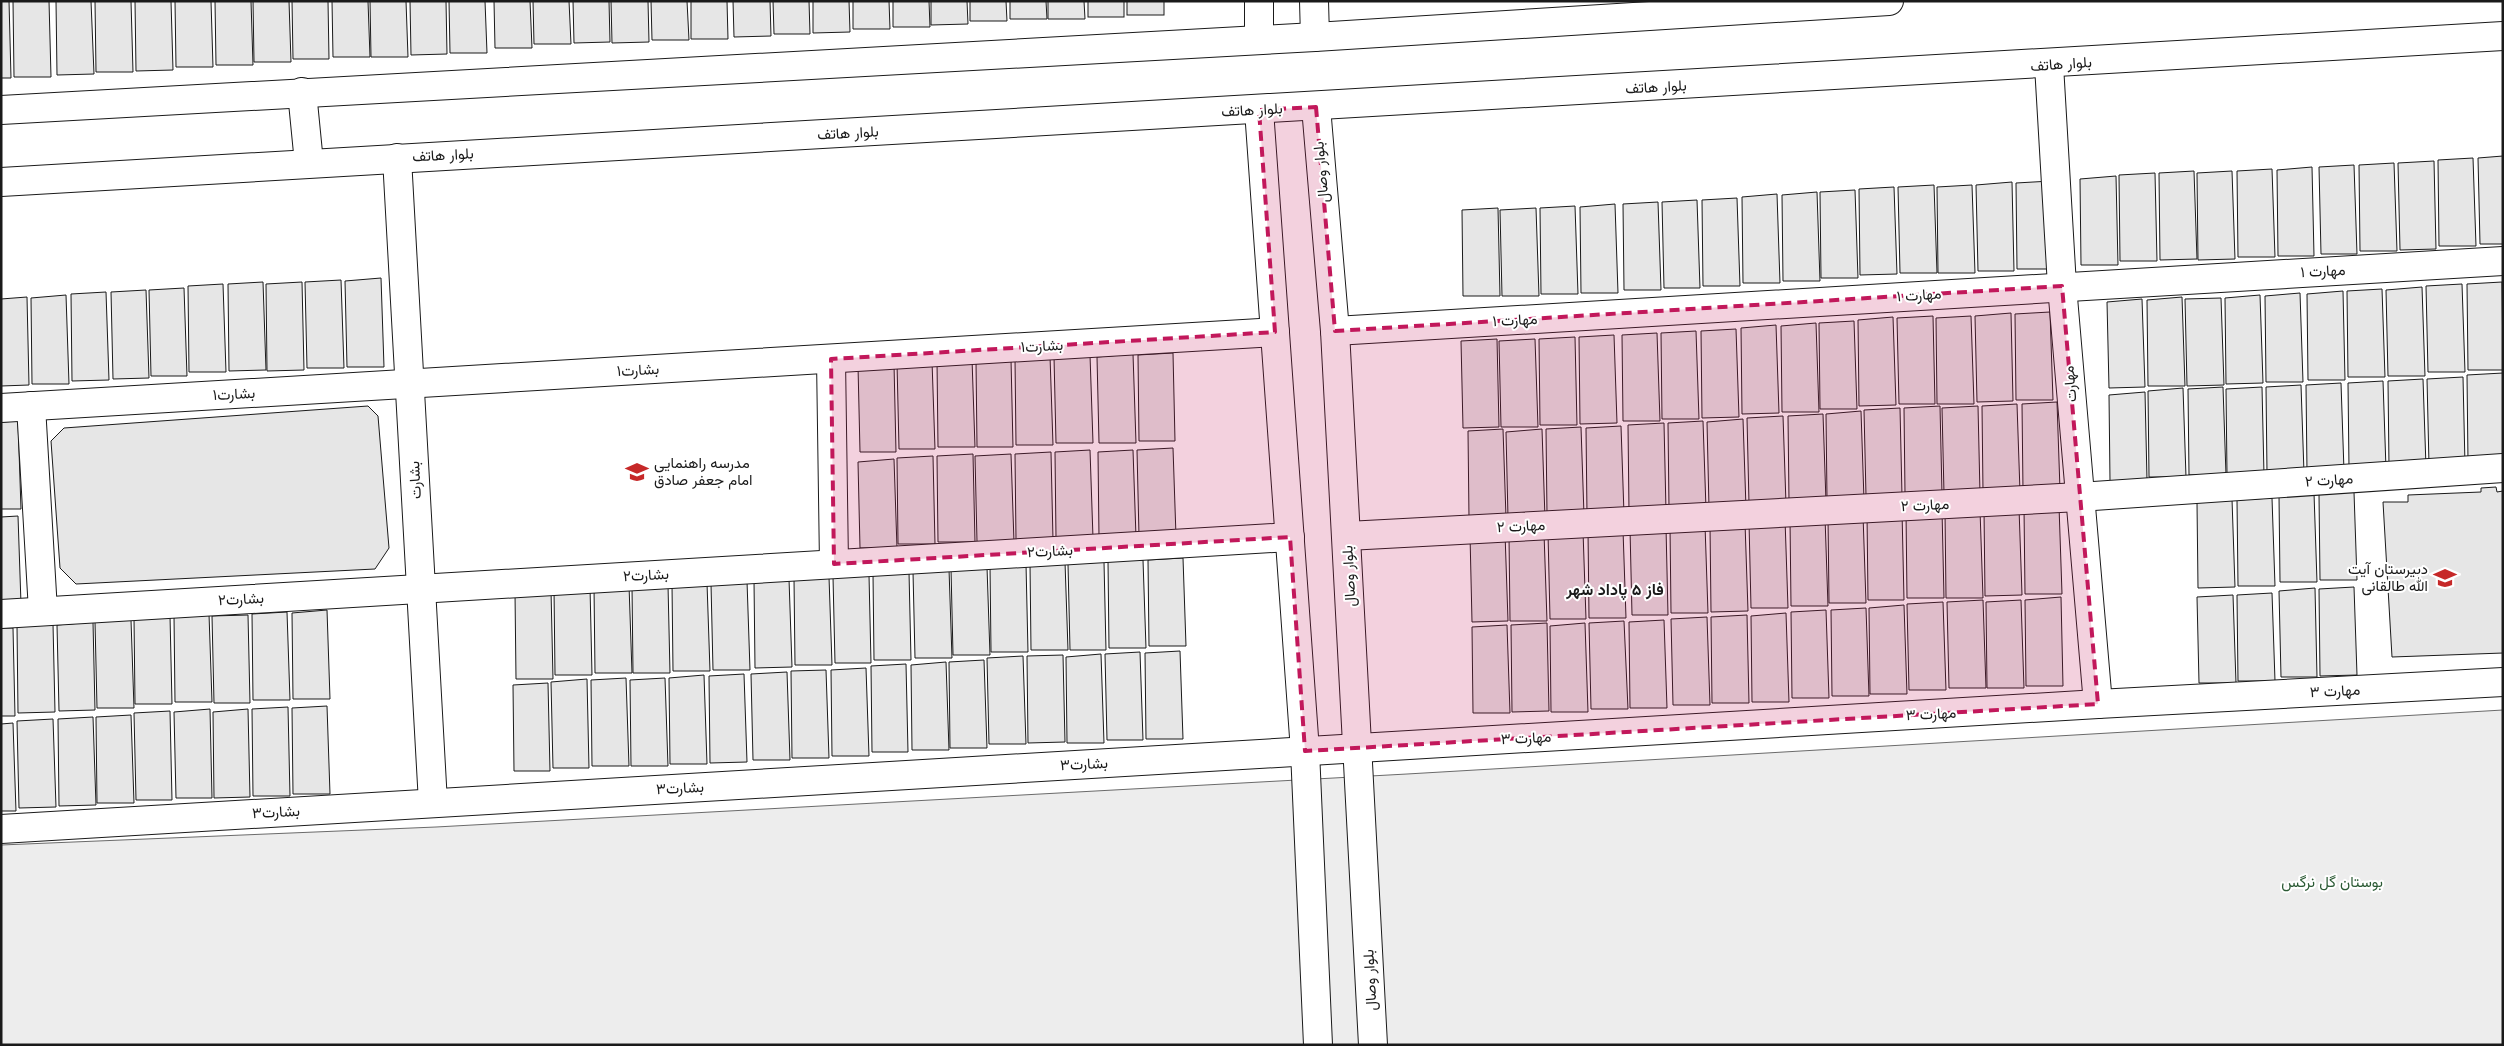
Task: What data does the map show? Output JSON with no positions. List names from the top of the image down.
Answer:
{
  "streets": {
    "street": [
      "بلوار هاتف",
      "بلوار وصال",
      "مهارت ۱",
      "بشارت۱",
      "مهارت",
      "بشارت",
      "مهارت ۲",
      "بشارت۲",
      "مهارت ۳",
      "بشارت۳"
    ]
  },
  "crossings": [
    ["بلوار هاتف", "بلوار وصال"],
    ["بلوار هاتف", "مهارت"],
    ["بلوار هاتف", "بشارت"],
    ["بلوار وصال", "مهارت ۱"],
    ["بلوار وصال", "مهارت ۲"],
    ["بلوار وصال", "مهارت ۳"],
    ["بلوار وصال", "بشارت۳"],
    ["مهارت ۱", "مهارت"],
    ["بشارت۱", "بشارت"],
    ["مهارت", "مهارت ۲"],
    ["مهارت", "مهارت ۳"],
    ["بشارت", "بشارت۲"],
    ["بشارت", "بشارت۳"],
    ["مهارت ۳", "بشارت۳"]
  ],
  "districts": ["فاز ۵ پاداد شهر"],
  "parks": ["بوستان گل نرگس"],
  "places": {
    "school or university": ["مدرسه راهنمایی امام جعفر صادق", "دبیرستان آیت الله طالقانی"]
  }
}
